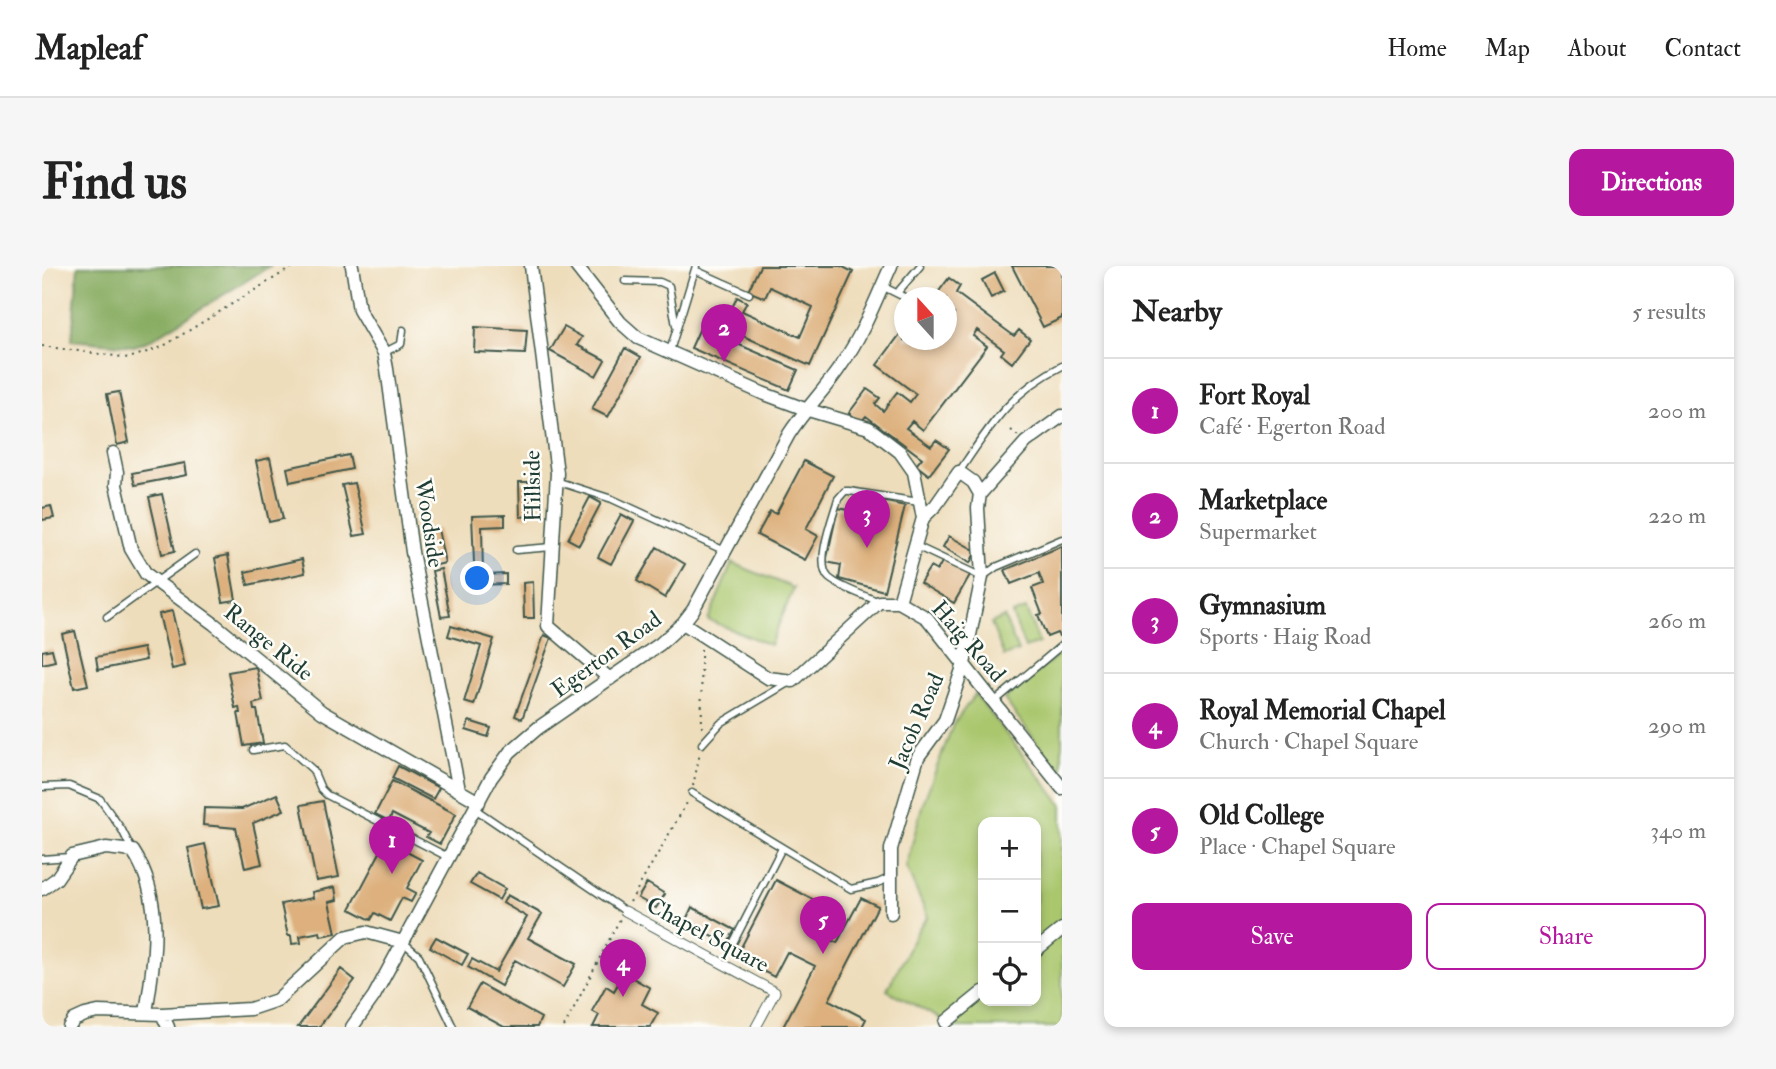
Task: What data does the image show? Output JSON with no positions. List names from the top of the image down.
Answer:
{
  "streets": {
    "street": [
      "Hillside",
      "Woodside",
      "Haig Road",
      "Range Ride",
      "Egerton Road",
      "Jacob Road",
      "Chapel Square"
    ]
  },
  "crossings": [
    ["Hillside", "Egerton Road"],
    ["Woodside", "Range Ride"],
    ["Haig Road", "Jacob Road"],
    ["Range Ride", "Egerton Road"]
  ],
  "north": "top",
  "page": {
    "header": "Mapleaf",
    "nav": [
      "Home",
      "Map",
      "About",
      "Contact"
    ],
    "buttons": [
      "Directions",
      ["Save", "Share"]
    ],
    "title": "Find us",
    "heading": ["Nearby", "5 results"],
    "pins": [
      "2",
      "3",
      "1",
      "5",
      "4"
    ],
    "list": [
      {
        "mark": "1",
        "name": "Fort Royal",
        "note": "Café · Egerton Road",
        "value": "200 m"
      },
      {
        "mark": "2",
        "name": "Marketplace",
        "note": "Supermarket",
        "value": "220 m"
      },
      {
        "mark": "3",
        "name": "Gymnasium",
        "note": "Sports · Haig Road",
        "value": "260 m"
      },
      {
        "mark": "4",
        "name": "Royal Memorial Chapel",
        "note": "Church · Chapel Square",
        "value": "290 m"
      },
      {
        "mark": "5",
        "name": "Old College",
        "note": "Place · Chapel Square",
        "value": "340 m"
      }
    ],
    "map_buttons": ["+", "−"]
  }
}
